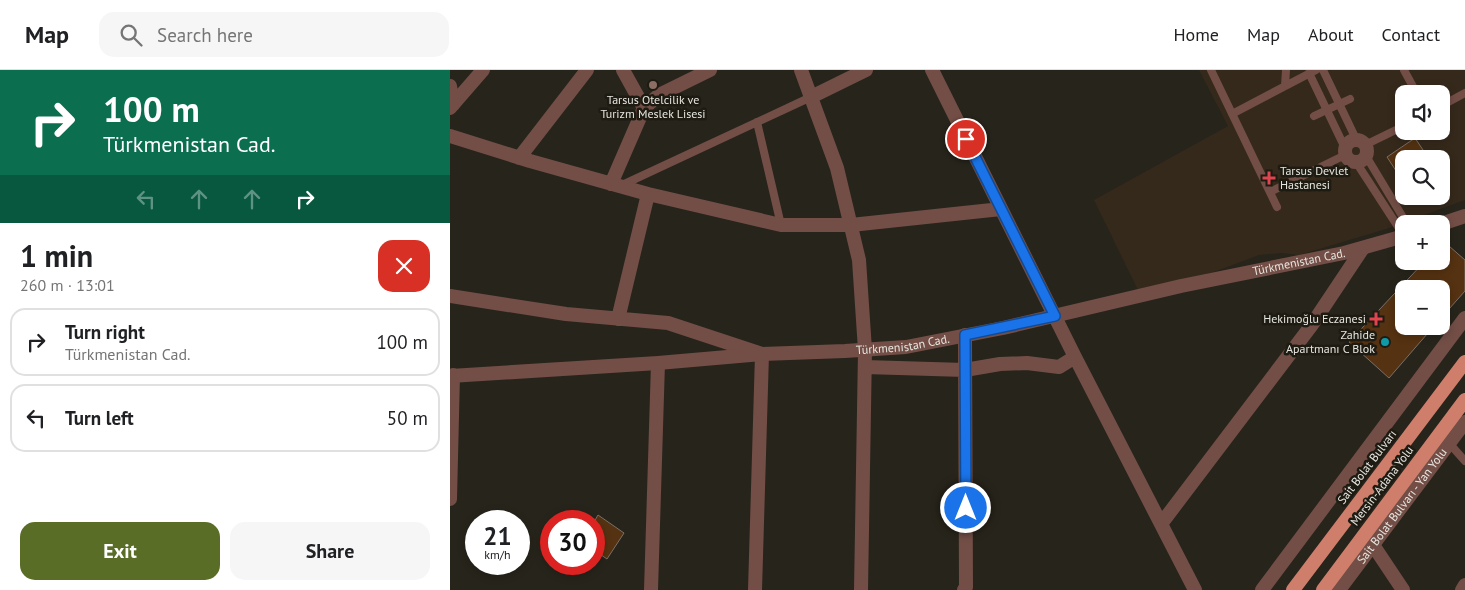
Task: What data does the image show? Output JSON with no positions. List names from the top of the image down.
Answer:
{
  "streets": {
    "highway": ["Sait Bolat Bulvarı", "Mersin-Adana Yolu"],
    "street": ["Türkmenistan Cad.", "Sait Bolat Bulvarı - Yan Yolu"]
  },
  "places": {
    "other": ["Tarsus Otelcilik ve Turizm Meslek Lisesi", "Zahide Apartmanı C Blok"],
    "health": ["Tarsus Devlet Hastanesi", "Hekimoğlu Eczanesi"]
  },
  "page": {
    "header": "Map",
    "search": "Search here",
    "nav": [
      "Home",
      "Map",
      "About",
      "Contact"
    ],
    "turn": ["100 m", "Türkmenistan Cad."],
    "map_buttons": ["+", "−"],
    "heading": ["1 min", "260 m · 13:01"],
    "list": [
      {
        "name": "Turn right",
        "note": "Türkmenistan Cad.",
        "value": "100 m"
      },
      {
        "name": "Turn left",
        "value": "50 m"
      }
    ],
    "speed": "21 km/h",
    "limit": "30",
    "buttons": ["Exit", "Share"]
  }
}
